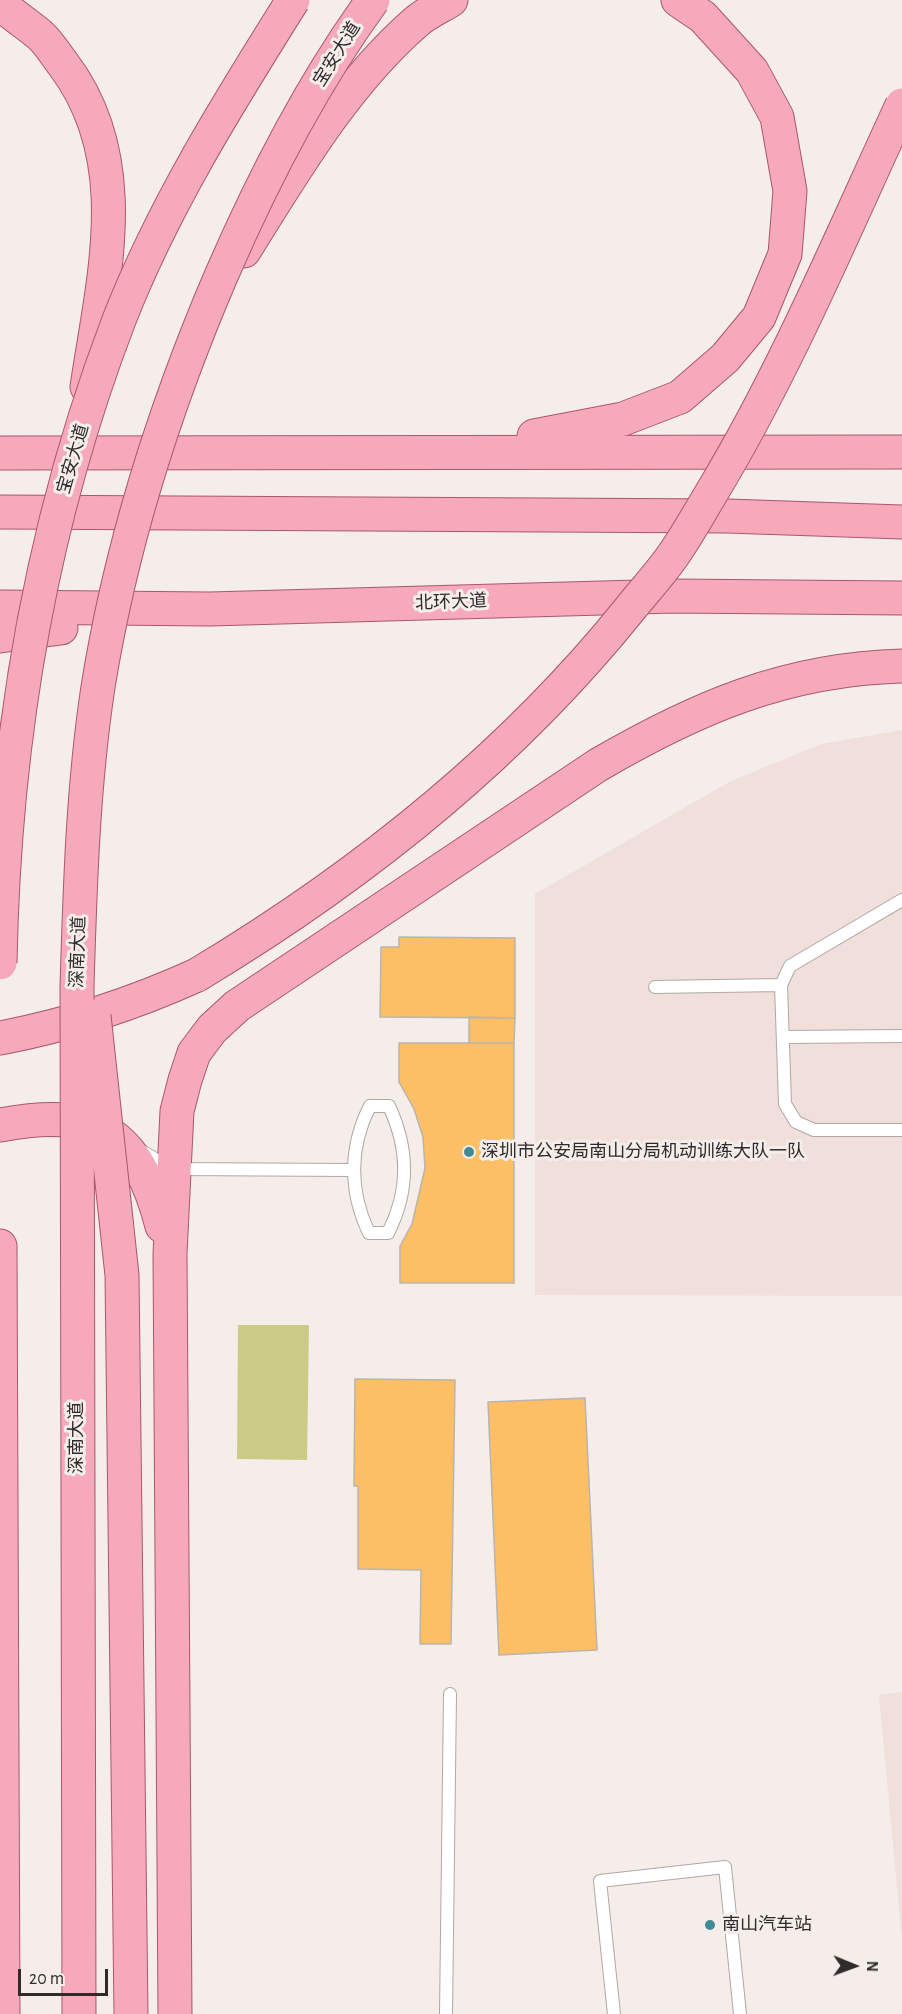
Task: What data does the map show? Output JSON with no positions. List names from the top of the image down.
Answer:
{
  "streets": {
    "main road": ["宝安大道", "北环大道", "深南大道"]
  },
  "crossings": [
    ["宝安大道", "深南大道"]
  ],
  "places": ["深圳市公安局南山分局机动训练大队一队", "南山汽车站"],
  "scale_bar": "20 m",
  "north": "right"
}
